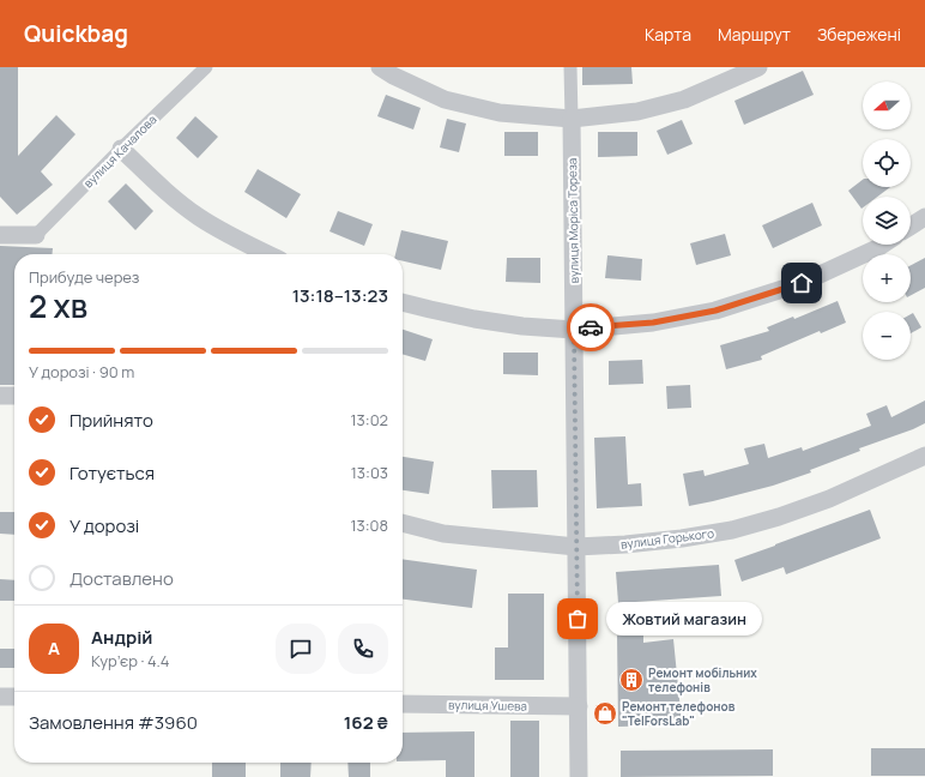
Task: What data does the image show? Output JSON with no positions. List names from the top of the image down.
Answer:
{
  "streets": {
    "street": [
      "вулиця Качалова",
      "вулиця Моріса Тореза",
      "вулиця Горького",
      "вулиця Ушева"
    ]
  },
  "crossings": [
    ["вулиця Моріса Тореза", "вулиця Горького"],
    ["вулиця Моріса Тореза", "вулиця Ушева"]
  ],
  "places": {
    "other": ["Жовтий магазин"],
    "building": ["Ремонт мобільних телефонів"],
    "shop": ["Ремонт телефонов \"TelForsLab\""]
  },
  "north": "left",
  "page": {
    "header": "Quickbag",
    "nav": ["Карта", "Маршрут", "Збережені"],
    "map_buttons": ["+", "−"],
    "heading": ["2 хв", "Прибуде через", "13:18–13:23"],
    "panel": [
      "Андрій",
      "Кур’єр · 4.4",
      "Замовлення #3960",
      "162 ₴"
    ],
    "bar": "У дорозі · 90 m",
    "list": [
      ["Прийнято", "13:02"],
      ["Готується", "13:03"],
      ["У дорозі", "13:08"],
      "Доставлено"
    ],
    "bubble": "Жовтий магазин",
    "round": "А"
  }
}
